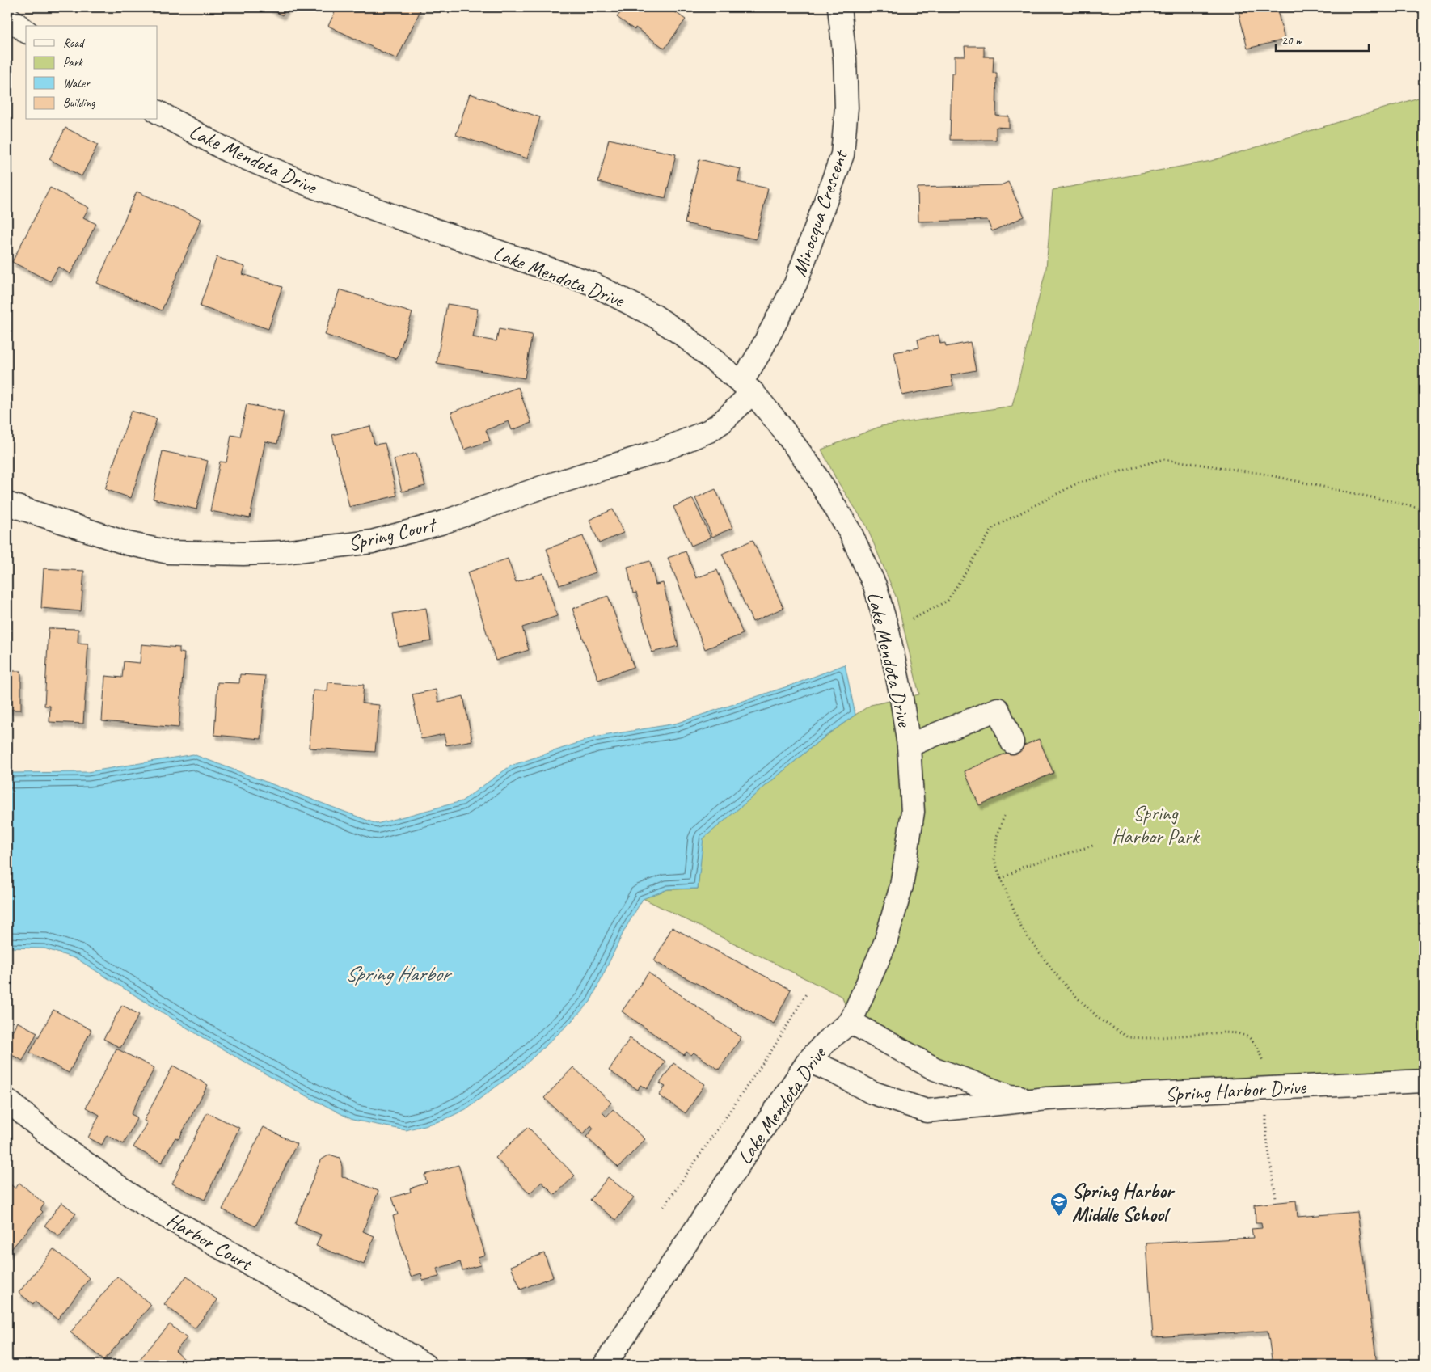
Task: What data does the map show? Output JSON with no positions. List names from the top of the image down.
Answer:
{
  "streets": {
    "street": [
      "Lake Mendota Drive",
      "Minocqua Crescent",
      "Spring Court",
      "Spring Harbor Drive",
      "Harbor Court"
    ]
  },
  "crossings": [
    ["Lake Mendota Drive", "Minocqua Crescent"],
    ["Lake Mendota Drive", "Spring Court"],
    ["Lake Mendota Drive", "Spring Harbor Drive"],
    ["Minocqua Crescent", "Spring Court"]
  ],
  "water": ["Spring Harbor"],
  "parks": ["Spring Harbor Park"],
  "places": {
    "school or university": ["Spring Harbor Middle School"]
  },
  "legend": [
    "Road",
    "Park",
    "Water",
    "Building"
  ],
  "scale_bar": "20 m"
}
